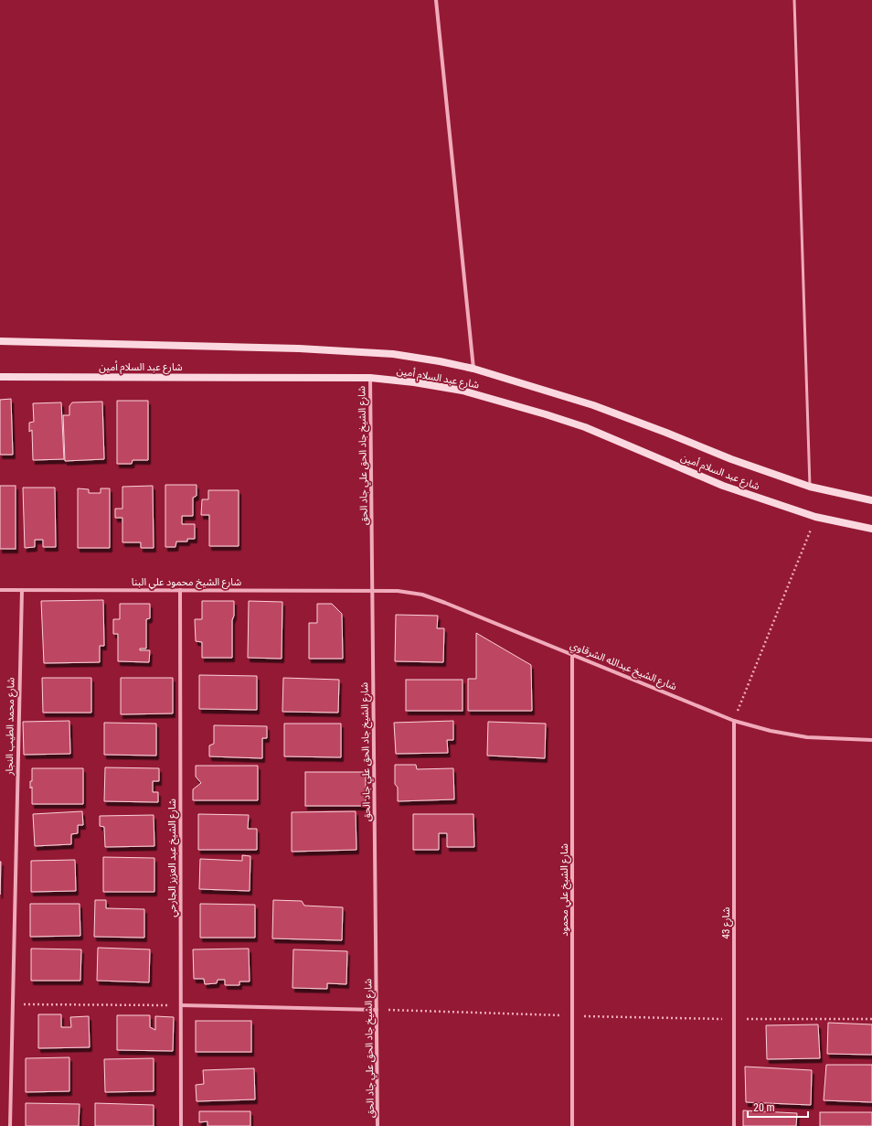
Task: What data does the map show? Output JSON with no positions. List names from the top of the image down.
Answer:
{
  "streets": {
    "street": [
      "شارع عبد السلام أمين",
      "شارع الشيخ جاد الحق علي جاد الحق",
      "شارع الشيخ محمود علي البنا",
      "شارع الشيخ عبدالله الشرقاوي",
      "شارع محمد الطيب النجار",
      "شارع الشيخ عبد العزيز الجارحي",
      "شارع الشيخ علي محمود",
      "شارع 43"
    ]
  },
  "crossings": [
    ["شارع عبد السلام أمين", "شارع الشيخ جاد الحق علي جاد الحق"],
    ["شارع الشيخ جاد الحق علي جاد الحق", "شارع الشيخ محمود علي البنا"],
    ["شارع الشيخ جاد الحق علي جاد الحق", "شارع الشيخ عبدالله الشرقاوي"],
    ["شارع الشيخ محمود علي البنا", "شارع الشيخ عبدالله الشرقاوي"],
    ["شارع الشيخ محمود علي البنا", "شارع محمد الطيب النجار"],
    ["شارع الشيخ محمود علي البنا", "شارع الشيخ عبد العزيز الجارحي"],
    ["شارع الشيخ عبدالله الشرقاوي", "شارع الشيخ علي محمود"],
    ["شارع الشيخ عبدالله الشرقاوي", "شارع 43"]
  ],
  "scale_bar": "20 m"
}
